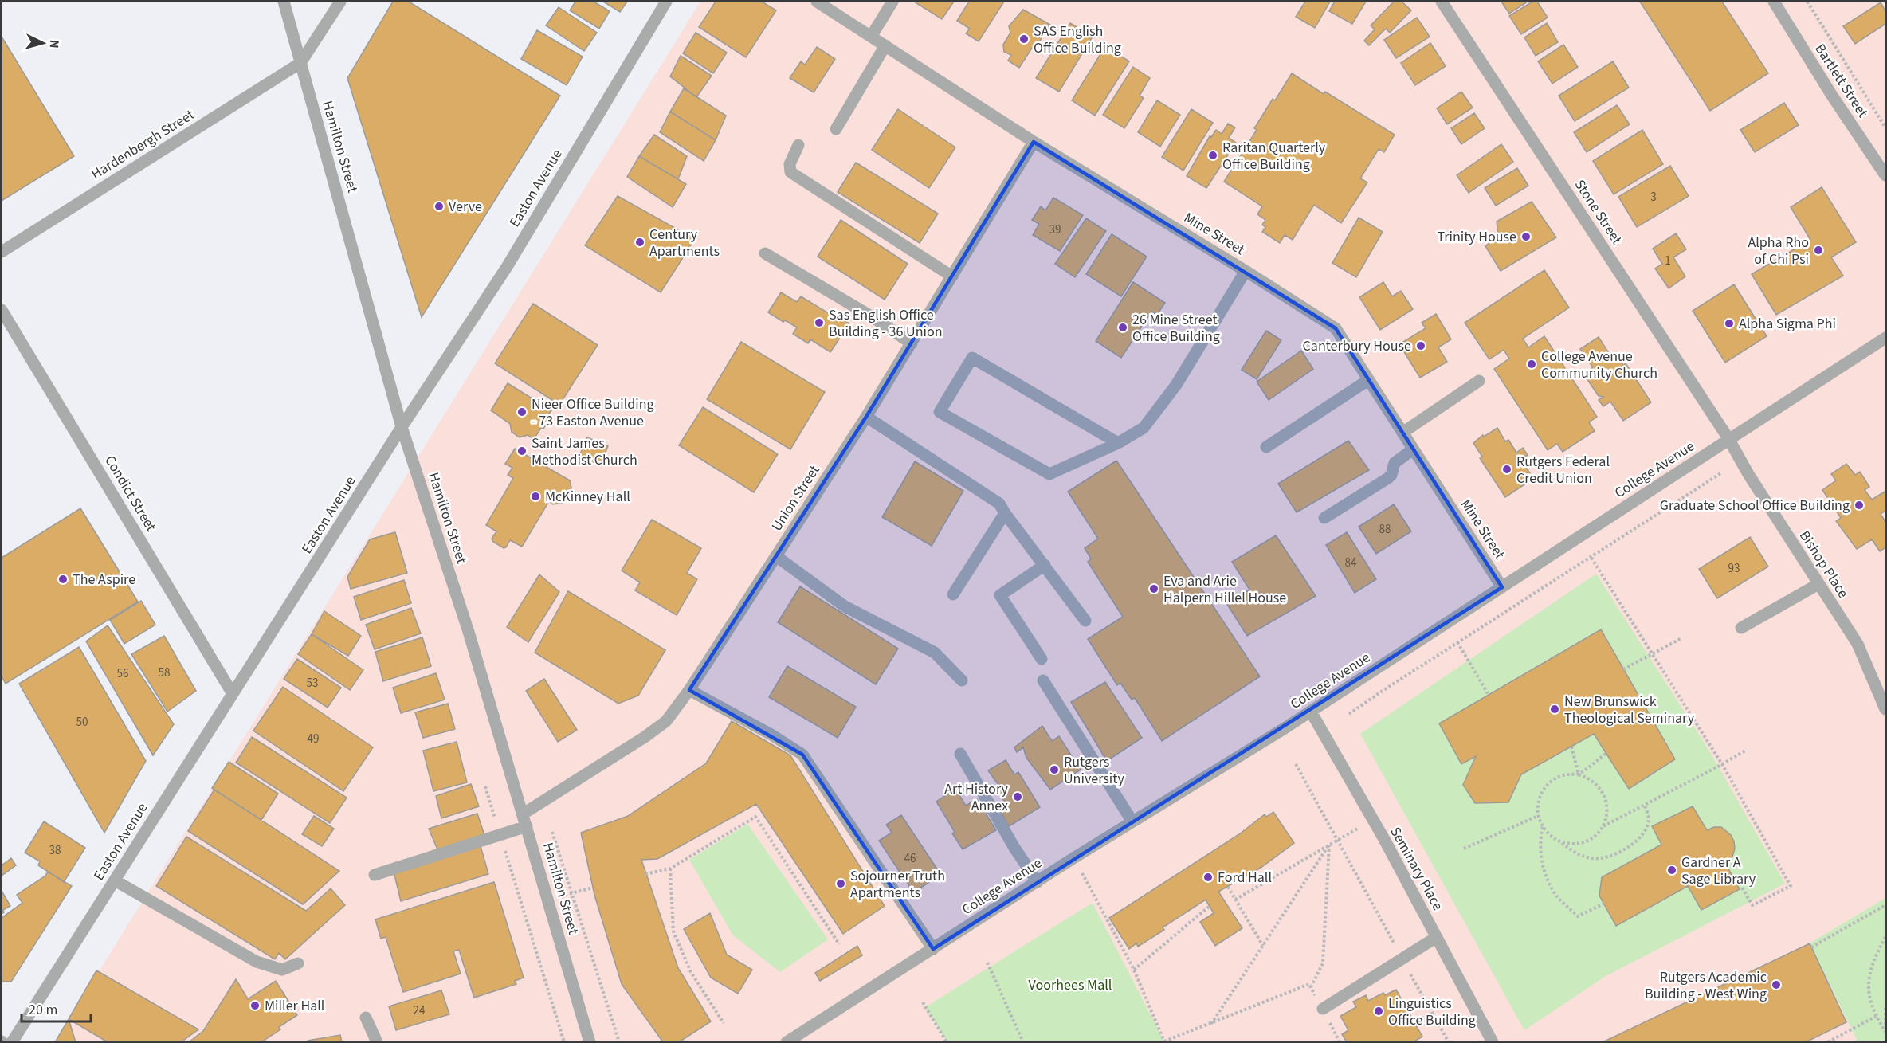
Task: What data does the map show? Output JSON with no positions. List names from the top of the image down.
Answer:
{
  "streets": {
    "street": [
      "Bartlett Street",
      "Hardenbergh Street",
      "Hamilton Street",
      "Easton Avenue",
      "Stone Street",
      "Mine Street",
      "College Avenue",
      "Condict Street",
      "Union Street",
      "Bishop Place",
      "Seminary Place"
    ]
  },
  "crossings": [
    ["Hardenbergh Street", "Hamilton Street"],
    ["Hamilton Street", "Easton Avenue"],
    ["Hamilton Street", "Union Street"],
    ["Easton Avenue", "Condict Street"],
    ["Stone Street", "College Avenue"],
    ["Stone Street", "Bishop Place"],
    ["Mine Street", "College Avenue"],
    ["Mine Street", "Union Street"],
    ["College Avenue", "Bishop Place"],
    ["College Avenue", "Seminary Place"]
  ],
  "parks": ["Voorhees Mall"],
  "places": [
    "SAS English Office Building",
    "Raritan Quarterly Office Building",
    "Verve",
    "Trinity House",
    "Century Apartments",
    "Alpha Rho of Chi Psi",
    "Sas English Office Building - 36 Union",
    "Alpha Sigma Phi",
    "26 Mine Street Office Building",
    "Canterbury House",
    "College Avenue Community Church",
    "Nieer Office Building - 73 Easton Avenue",
    "Saint James Methodist Church",
    "Rutgers Federal Credit Union",
    "McKinney Hall",
    "Graduate School Office Building",
    "The Aspire",
    "Eva and Arie Halpern Hillel House",
    "New Brunswick Theological Seminary",
    "Rutgers University",
    "Art History Annex",
    "Gardner A Sage Library",
    "Ford Hall",
    "Sojourner Truth Apartments",
    "Rutgers Academic Building - West Wing",
    "Miller Hall",
    "Linguistics Office Building"
  ],
  "house_numbers": [
    "3",
    "39",
    "1",
    "88",
    "84",
    "93",
    "58",
    "56",
    "53",
    "50",
    "49",
    "38",
    "46",
    "24"
  ],
  "scale_bar": "20 m",
  "north": "right"
}
